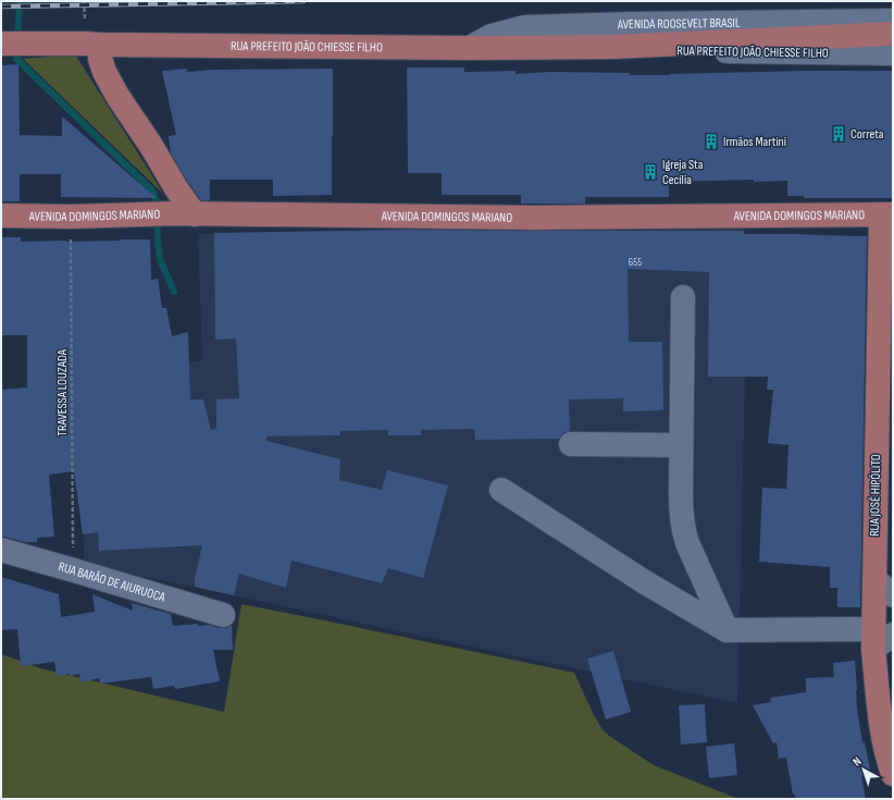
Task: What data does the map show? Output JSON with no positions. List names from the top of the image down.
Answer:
{
  "streets": {
    "main road": ["RUA PREFEITO JOÃO CHIESSE FILHO", "AVENIDA DOMINGOS MARIANO", "RUA JOSÉ HIPÓLITO"],
    "street": ["AVENIDA ROOSEVELT BRASIL", "RUA BARÃO DE AIURUOCA"],
    "path": ["TRAVESSA LOUZADA"]
  },
  "crossings": [
    ["AVENIDA ROOSEVELT BRASIL", "RUA PREFEITO JOÃO CHIESSE FILHO"],
    ["AVENIDA DOMINGOS MARIANO", "TRAVESSA LOUZADA"],
    ["AVENIDA DOMINGOS MARIANO", "RUA JOSÉ HIPÓLITO"],
    ["TRAVESSA LOUZADA", "RUA BARÃO DE AIURUOCA"]
  ],
  "places": {
    "building": ["Correta", "Irmãos Martini", "Igreja Sta Cecília"]
  },
  "house_numbers": ["655"],
  "north": "top left"
}
